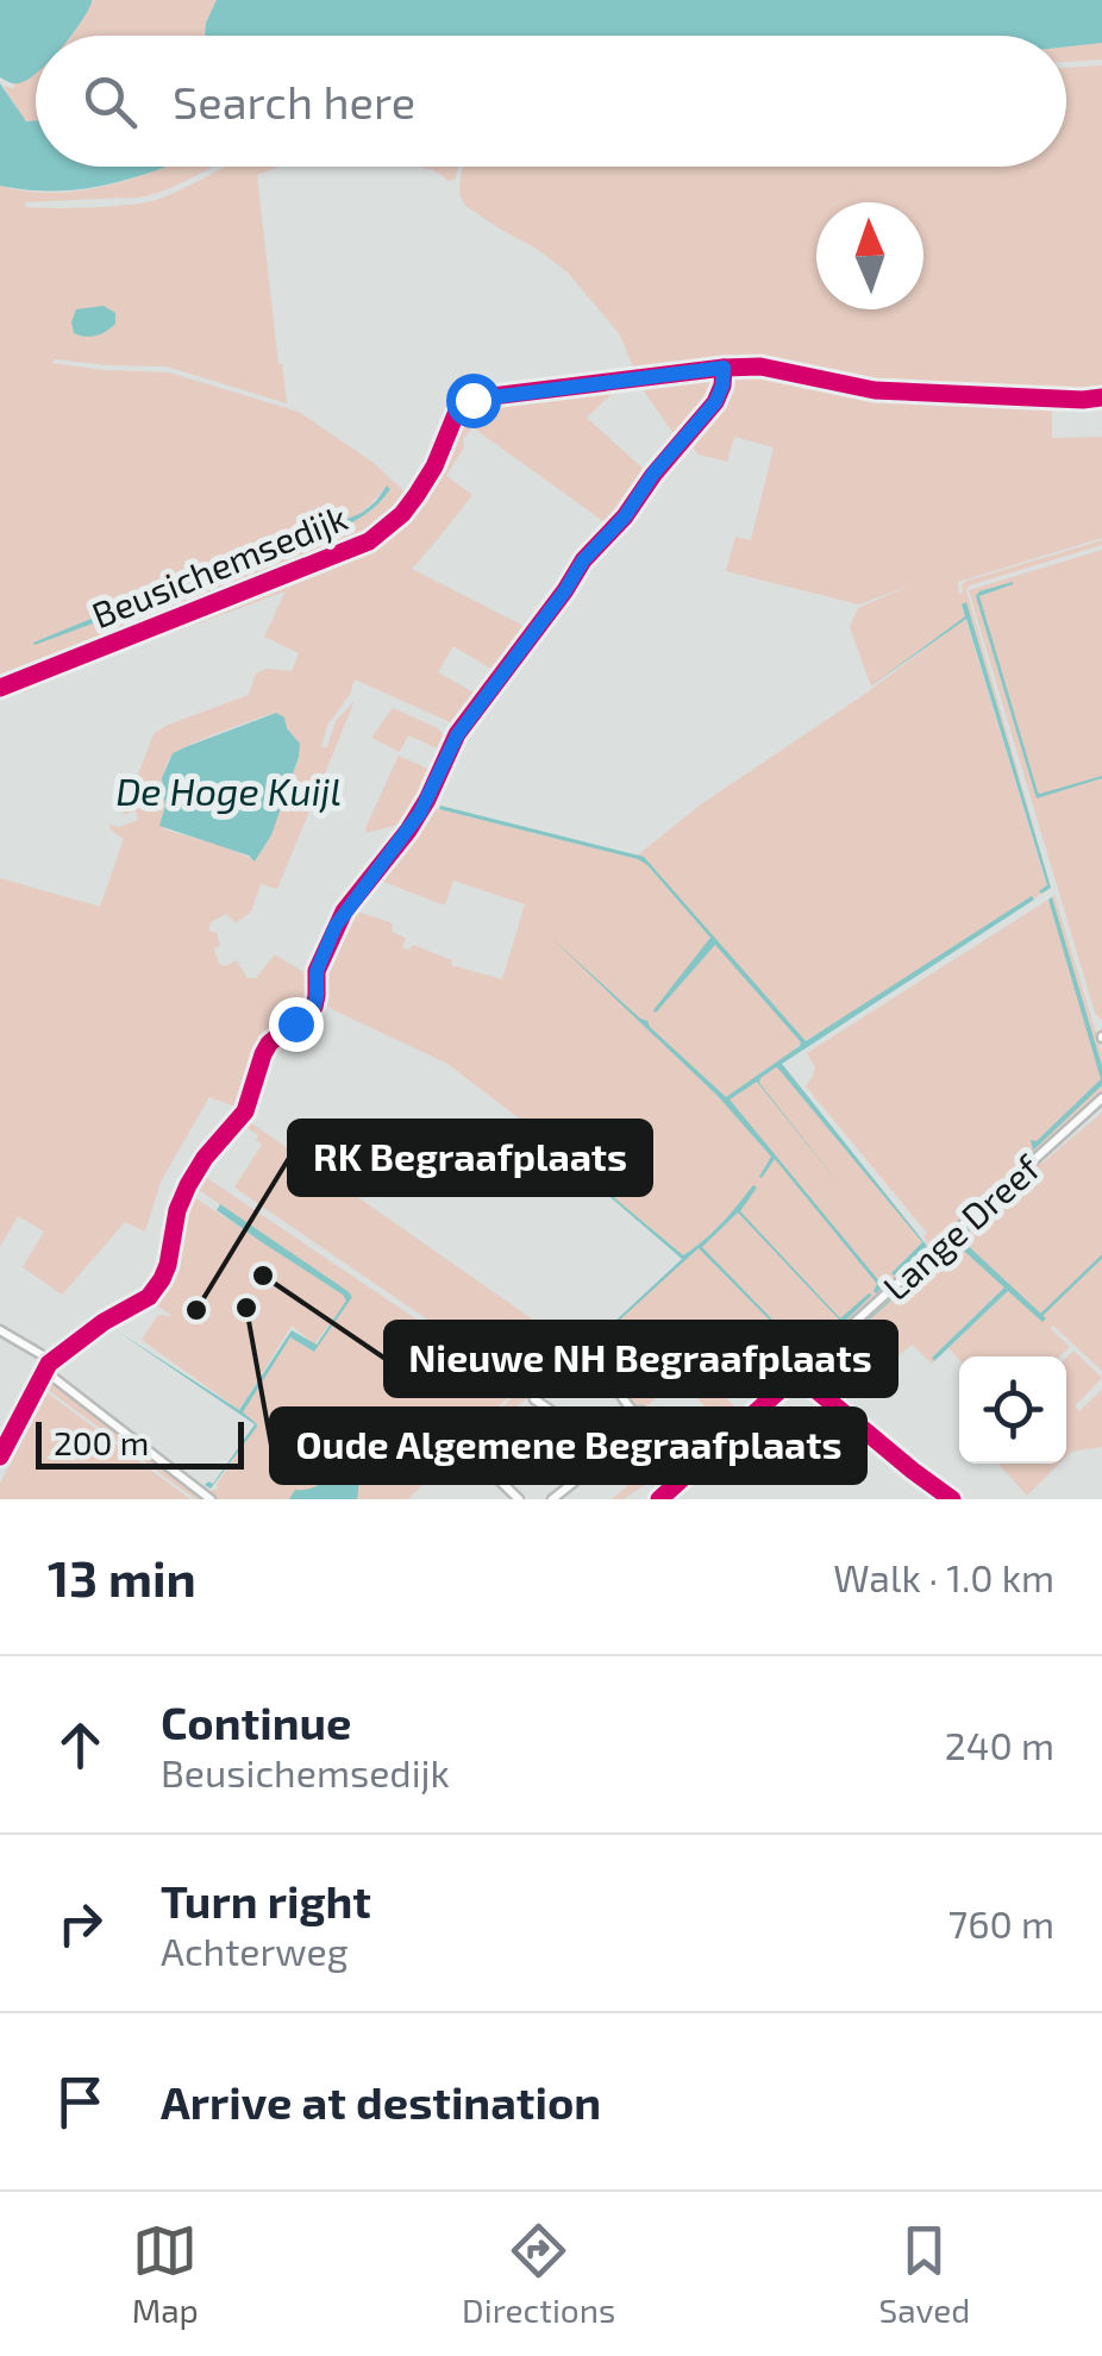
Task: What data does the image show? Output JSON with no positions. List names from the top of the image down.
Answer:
{
  "streets": {
    "street": ["Beusichemsedijk", "Lange Dreef"]
  },
  "water": ["De Hoge Kuijl"],
  "places": ["Nieuwe NH Begraafplaats", "Oude Algemene Begraafplaats", "RK Begraafplaats"],
  "scale_bar": "200 m",
  "north": "top",
  "page": {
    "search": "Search here",
    "scale": "200 m",
    "heading": ["13 min", "Walk · 1.0 km"],
    "list": [
      ["Continue", "Beusichemsedijk", "240 m"],
      ["Turn right", "Achterweg", "760 m"],
      "Arrive at destination"
    ],
    "nav": ["Map", "Directions", "Saved"]
  }
}
